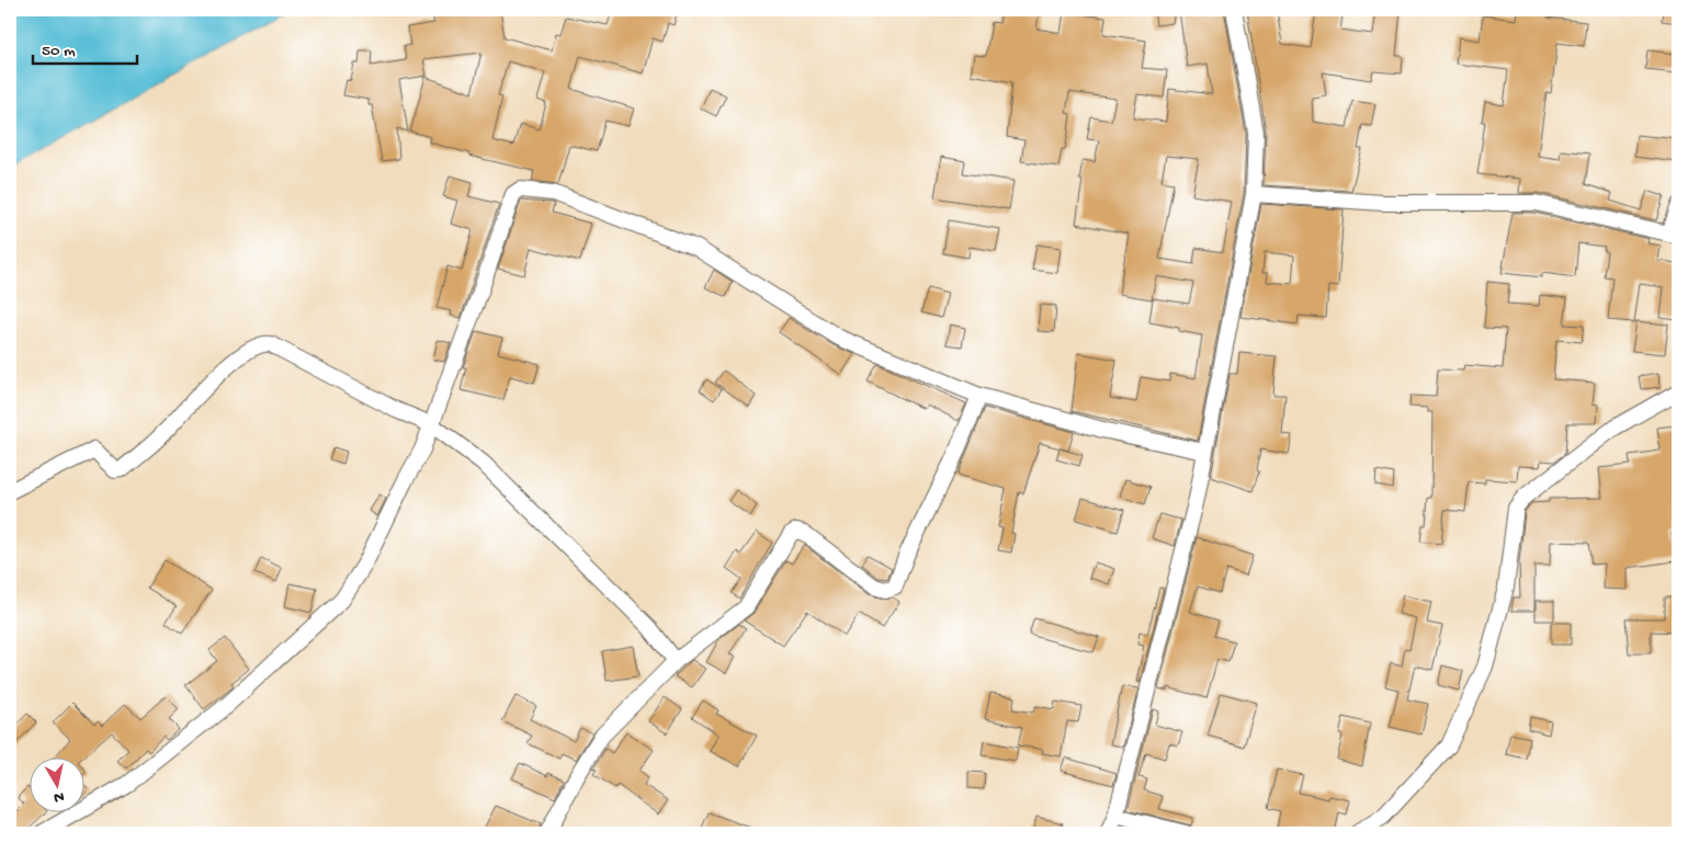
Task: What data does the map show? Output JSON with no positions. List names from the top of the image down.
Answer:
{
  "scale_bar": "50 m",
  "north": "bottom"
}
